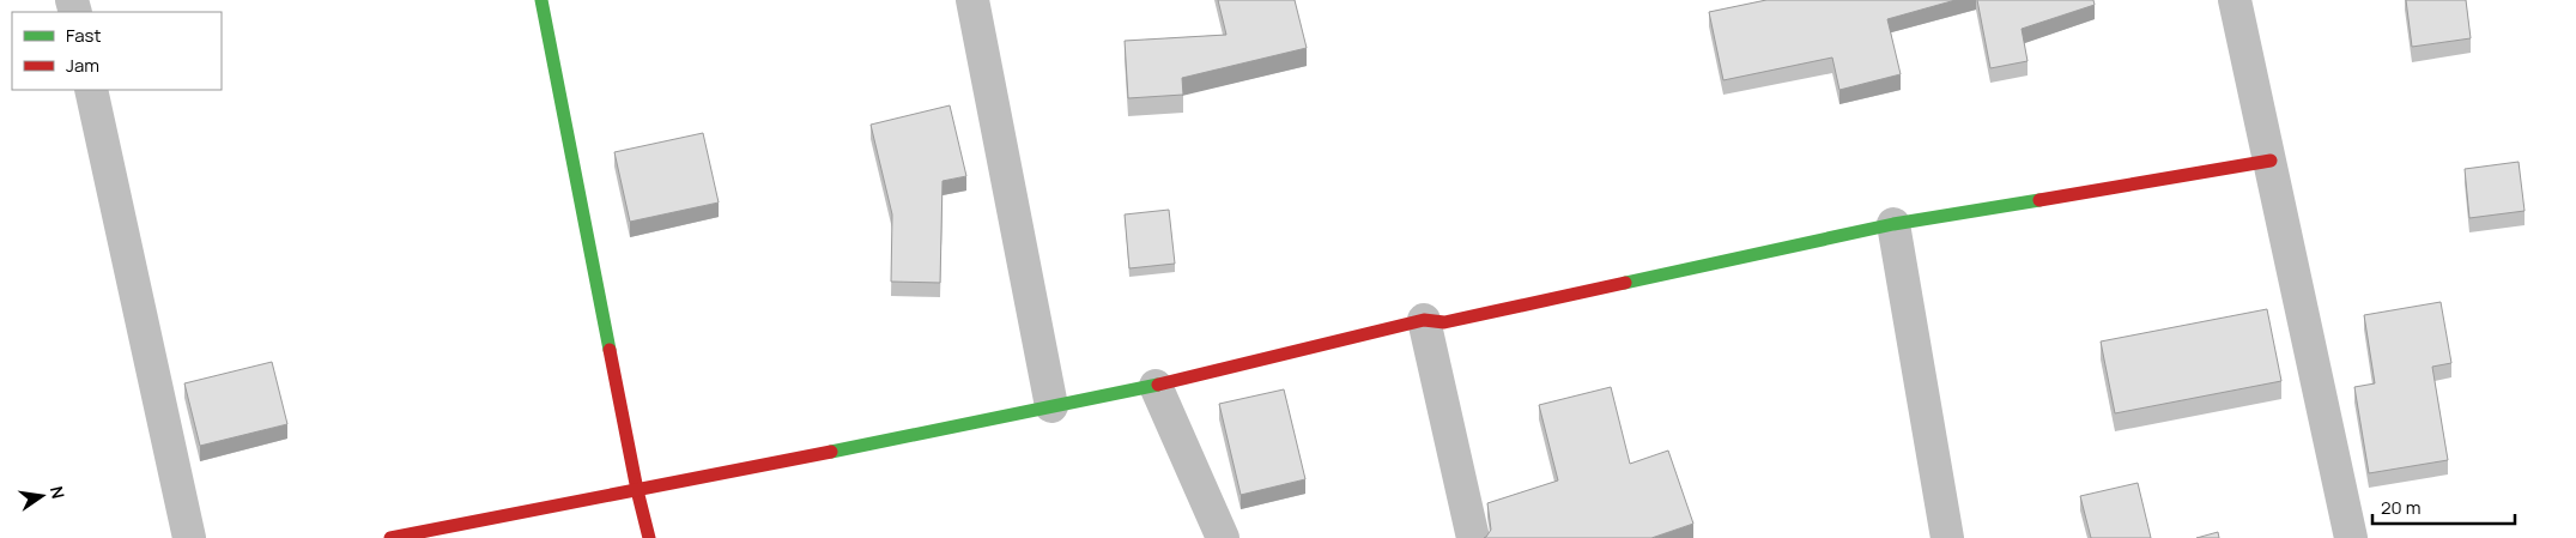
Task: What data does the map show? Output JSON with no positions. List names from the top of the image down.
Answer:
{
  "legend": ["Fast", "Jam"],
  "scale_bar": "20 m",
  "north": "right"
}
